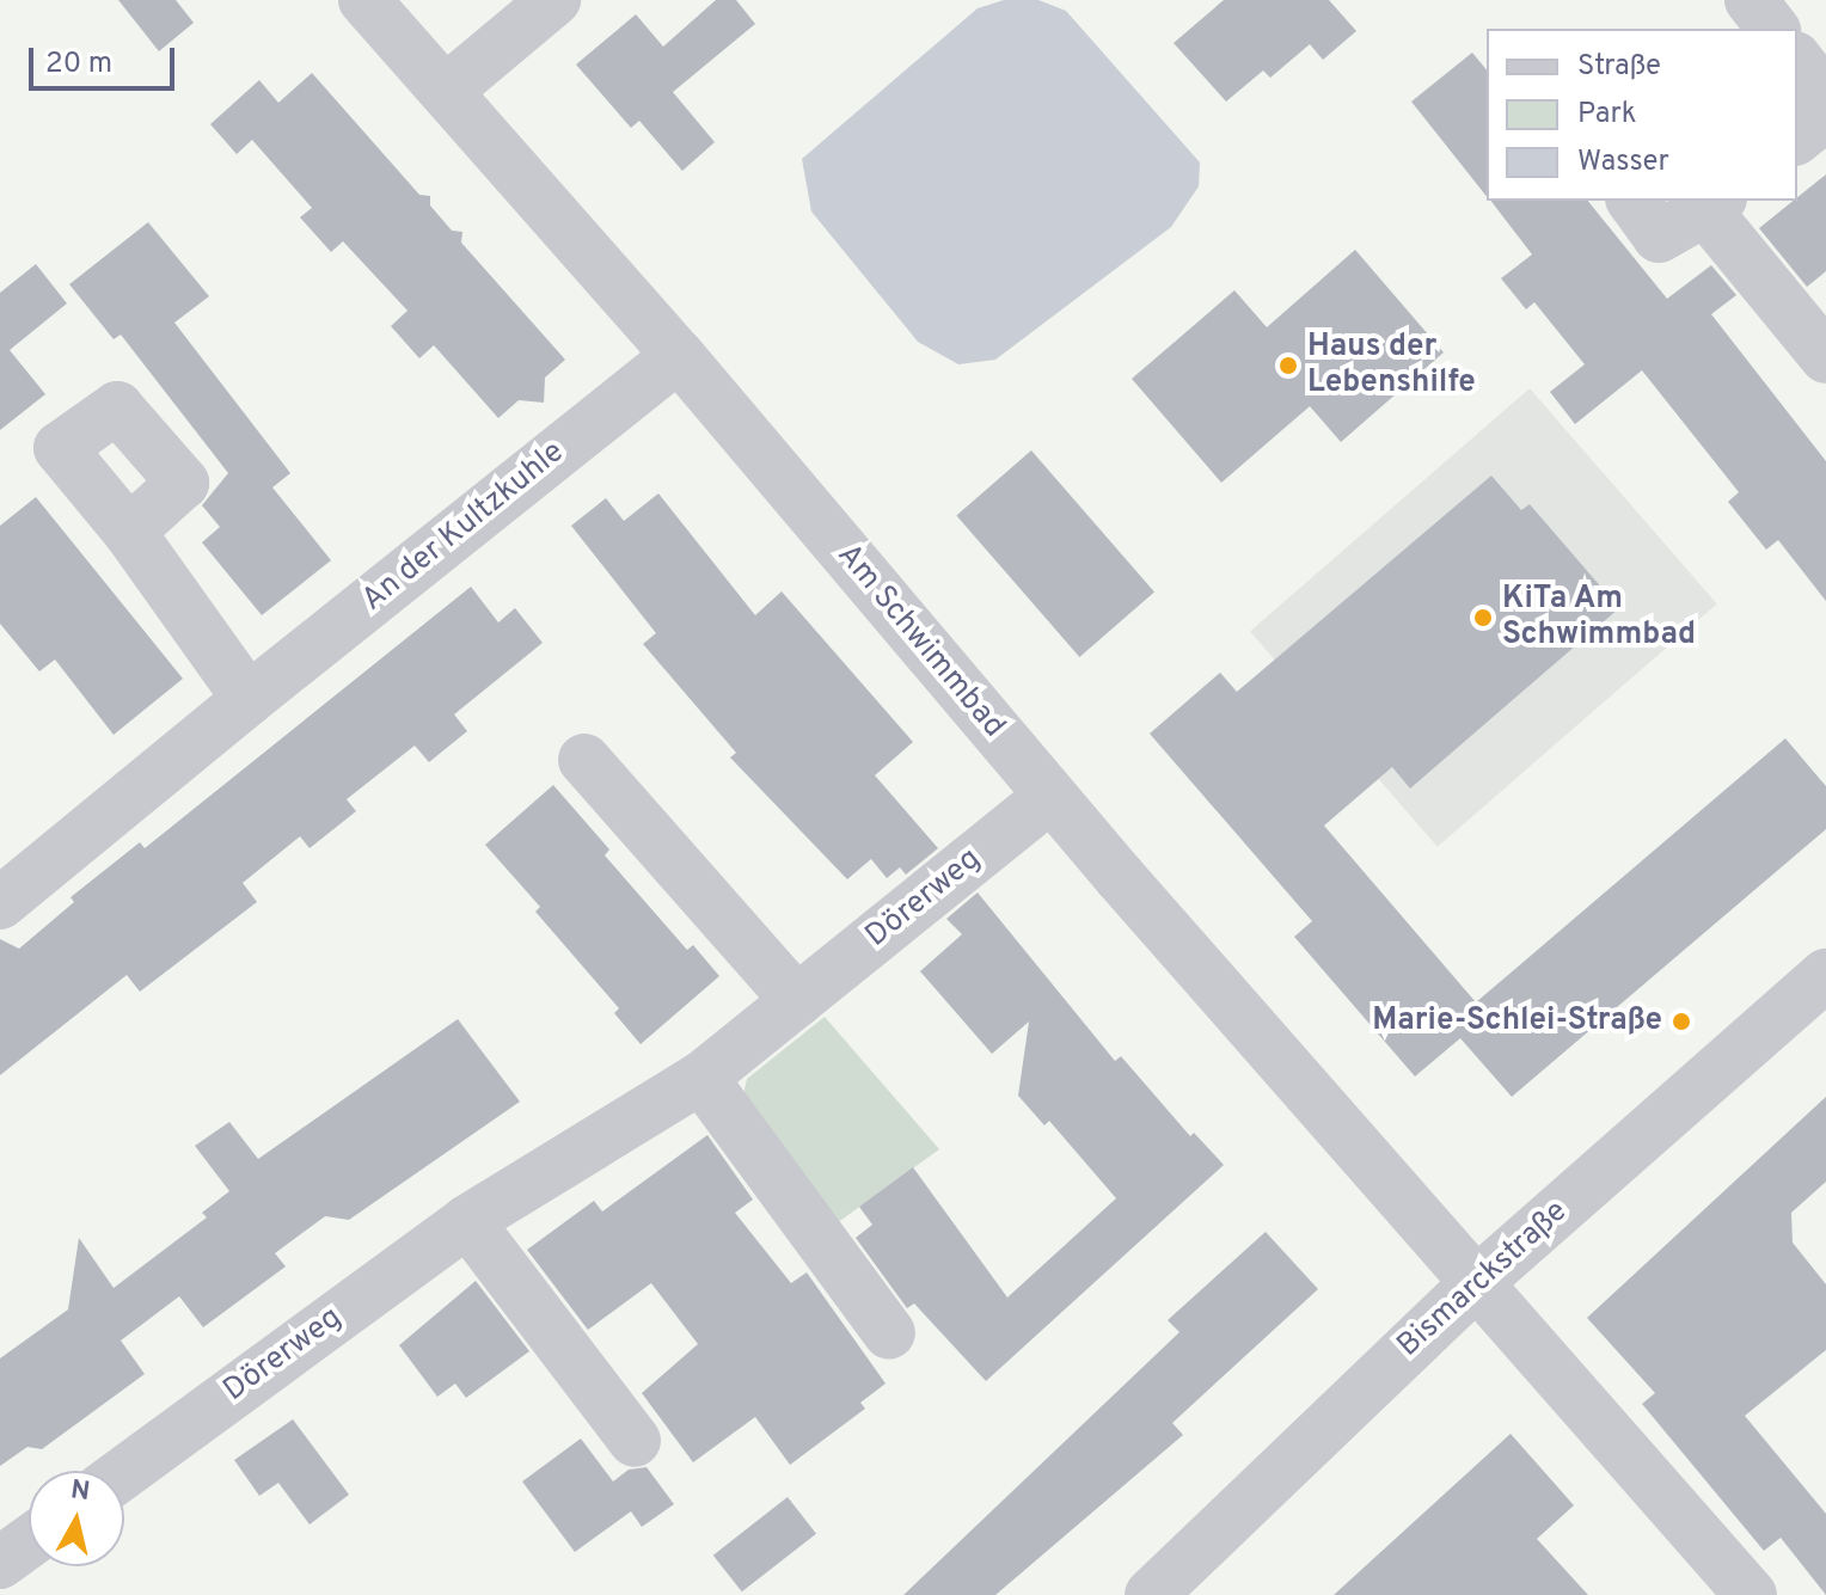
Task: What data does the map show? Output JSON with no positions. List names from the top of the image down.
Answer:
{
  "streets": {
    "street": [
      "An der Kultzkuhle",
      "Am Schwimmbad",
      "Dörerweg",
      "Bismarckstraße"
    ]
  },
  "crossings": [
    ["An der Kultzkuhle", "Am Schwimmbad"],
    ["Am Schwimmbad", "Dörerweg"],
    ["Am Schwimmbad", "Bismarckstraße"]
  ],
  "places": ["Haus der Lebenshilfe", "KiTa Am Schwimmbad", "Marie-Schlei-Straße"],
  "legend": ["Straße", "Park", "Wasser"],
  "scale_bar": "20 m",
  "north": "top"
}
